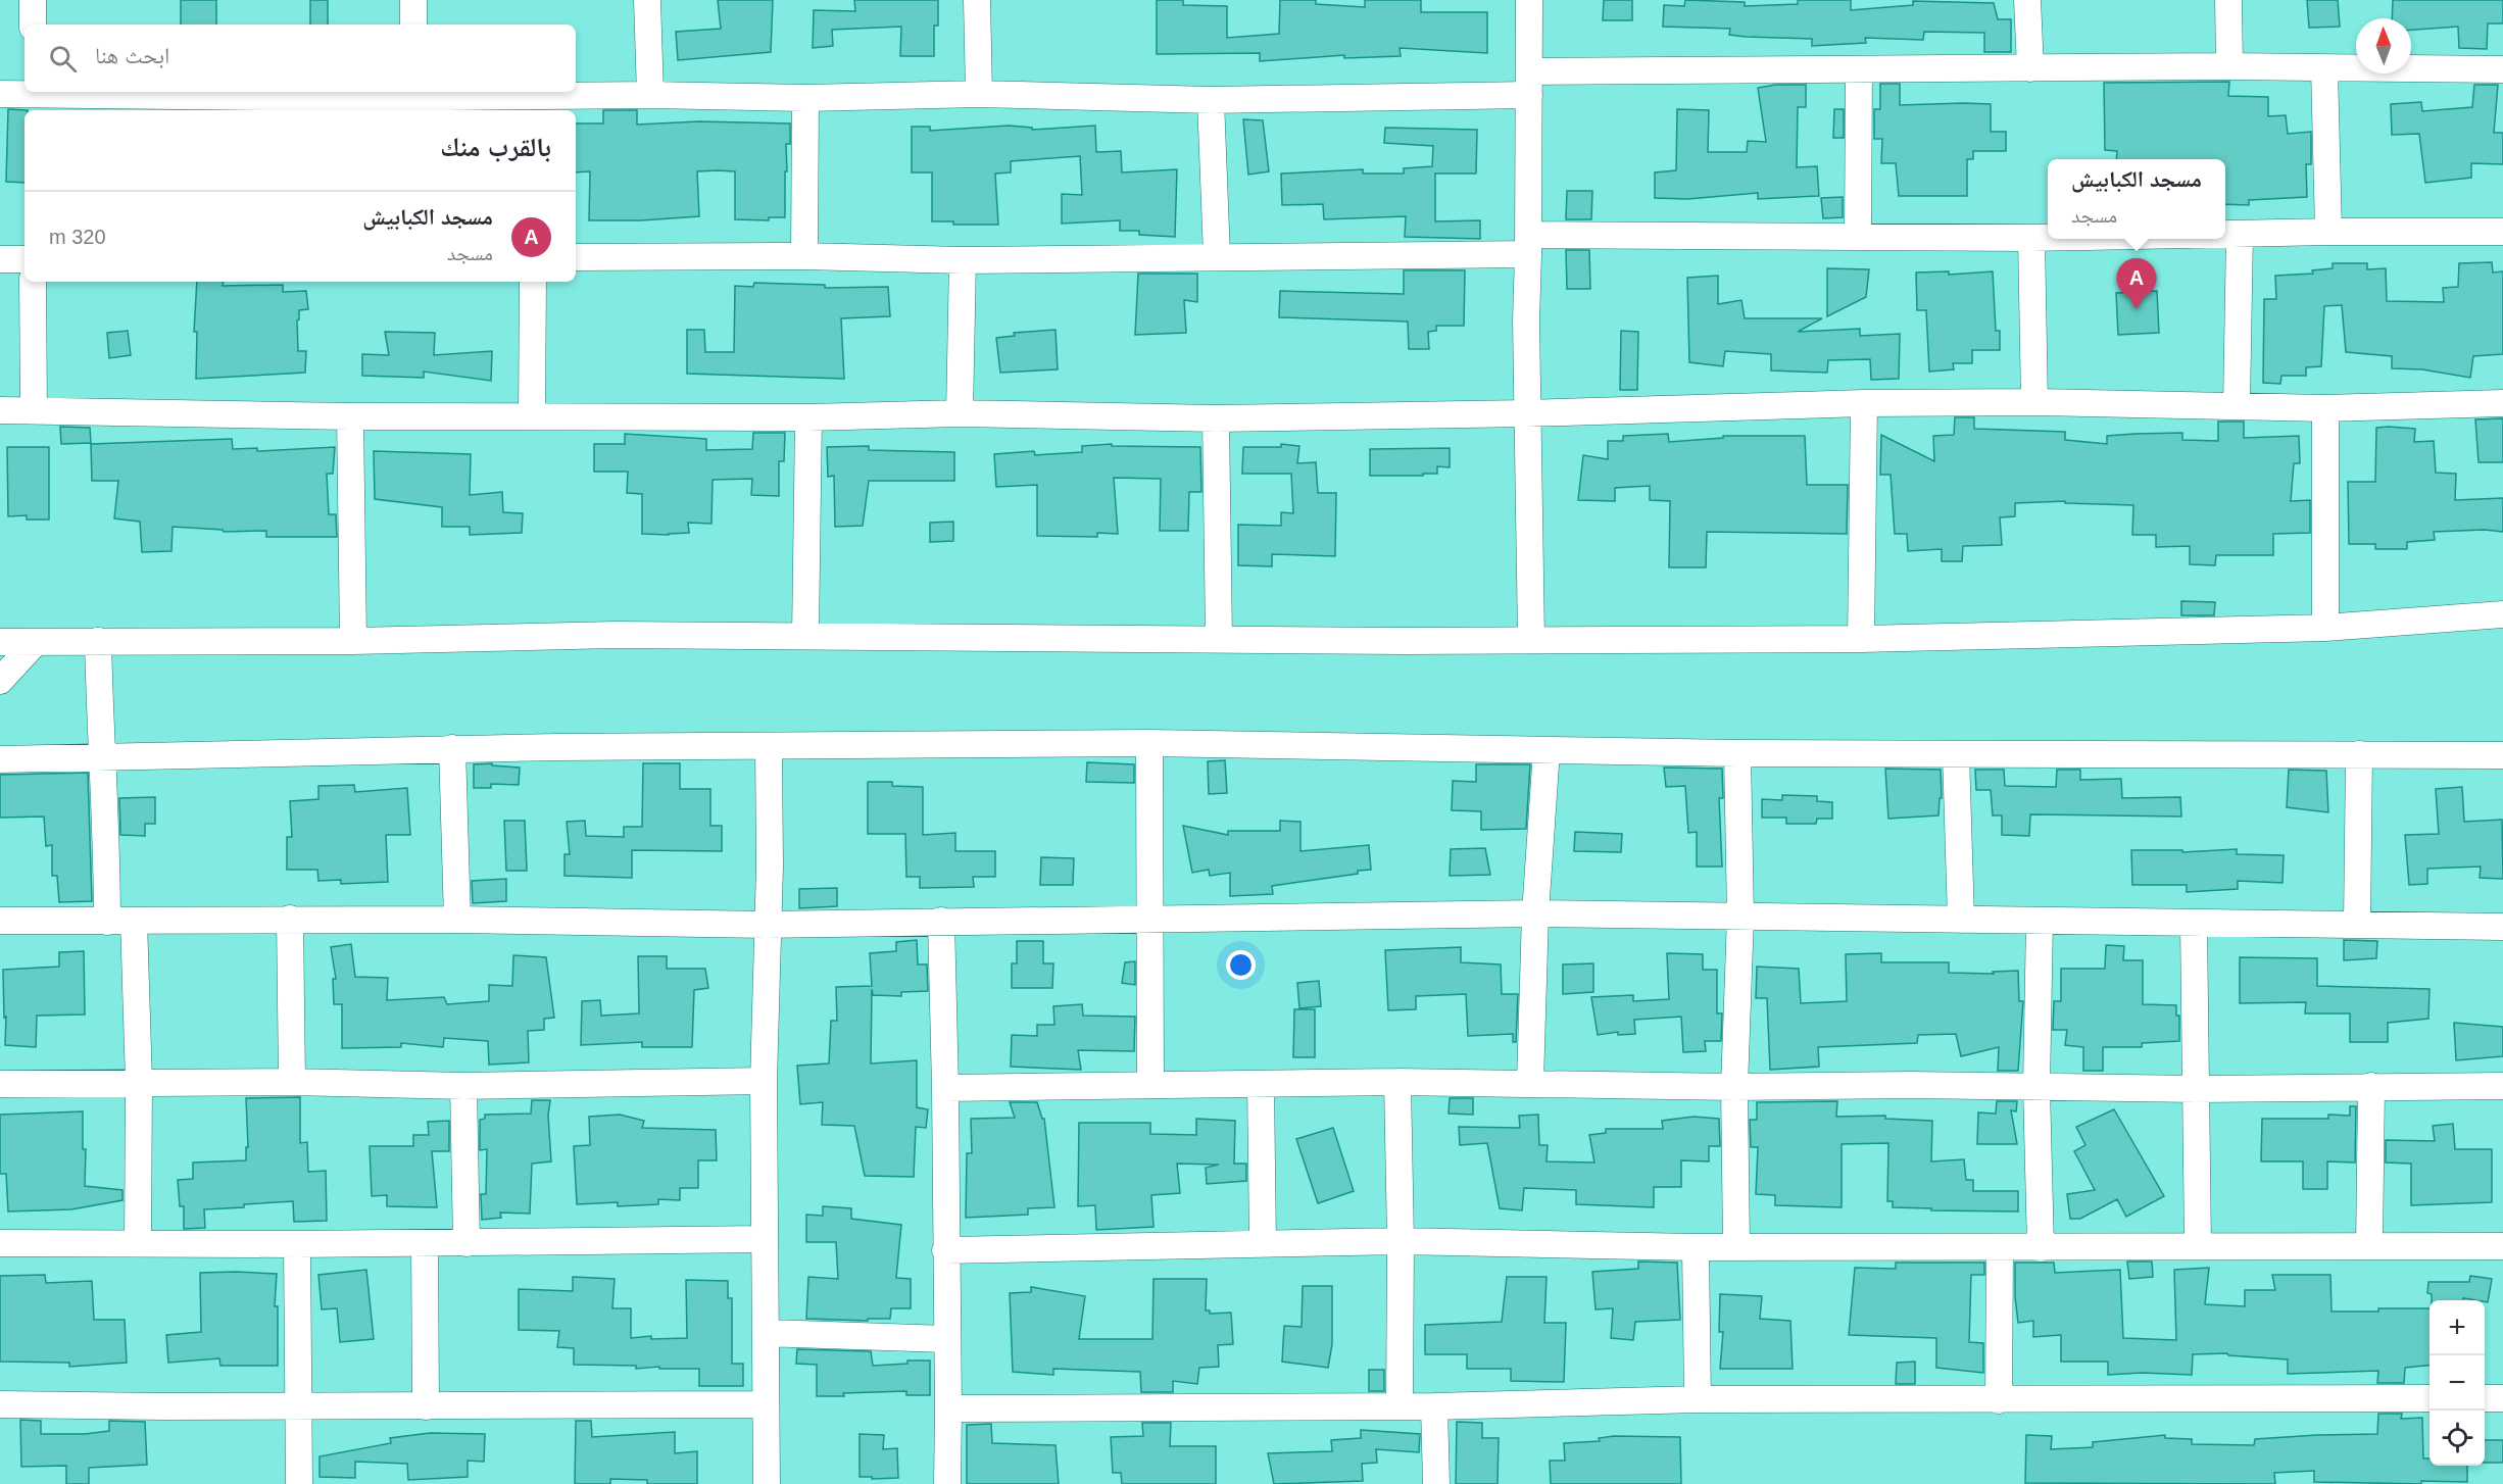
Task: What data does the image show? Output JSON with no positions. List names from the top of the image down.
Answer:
{
  "north": "top",
  "page": {
    "search": "ابحث هنا",
    "heading": "بالقرب منك",
    "popup": ["مسجد الكبابيش", "مسجد"],
    "list": [
      {
        "mark": "A",
        "name": "مسجد الكبابيش",
        "note": "مسجد",
        "value": "320 m"
      }
    ],
    "pins": "A",
    "map_buttons": ["+", "−"]
  }
}
